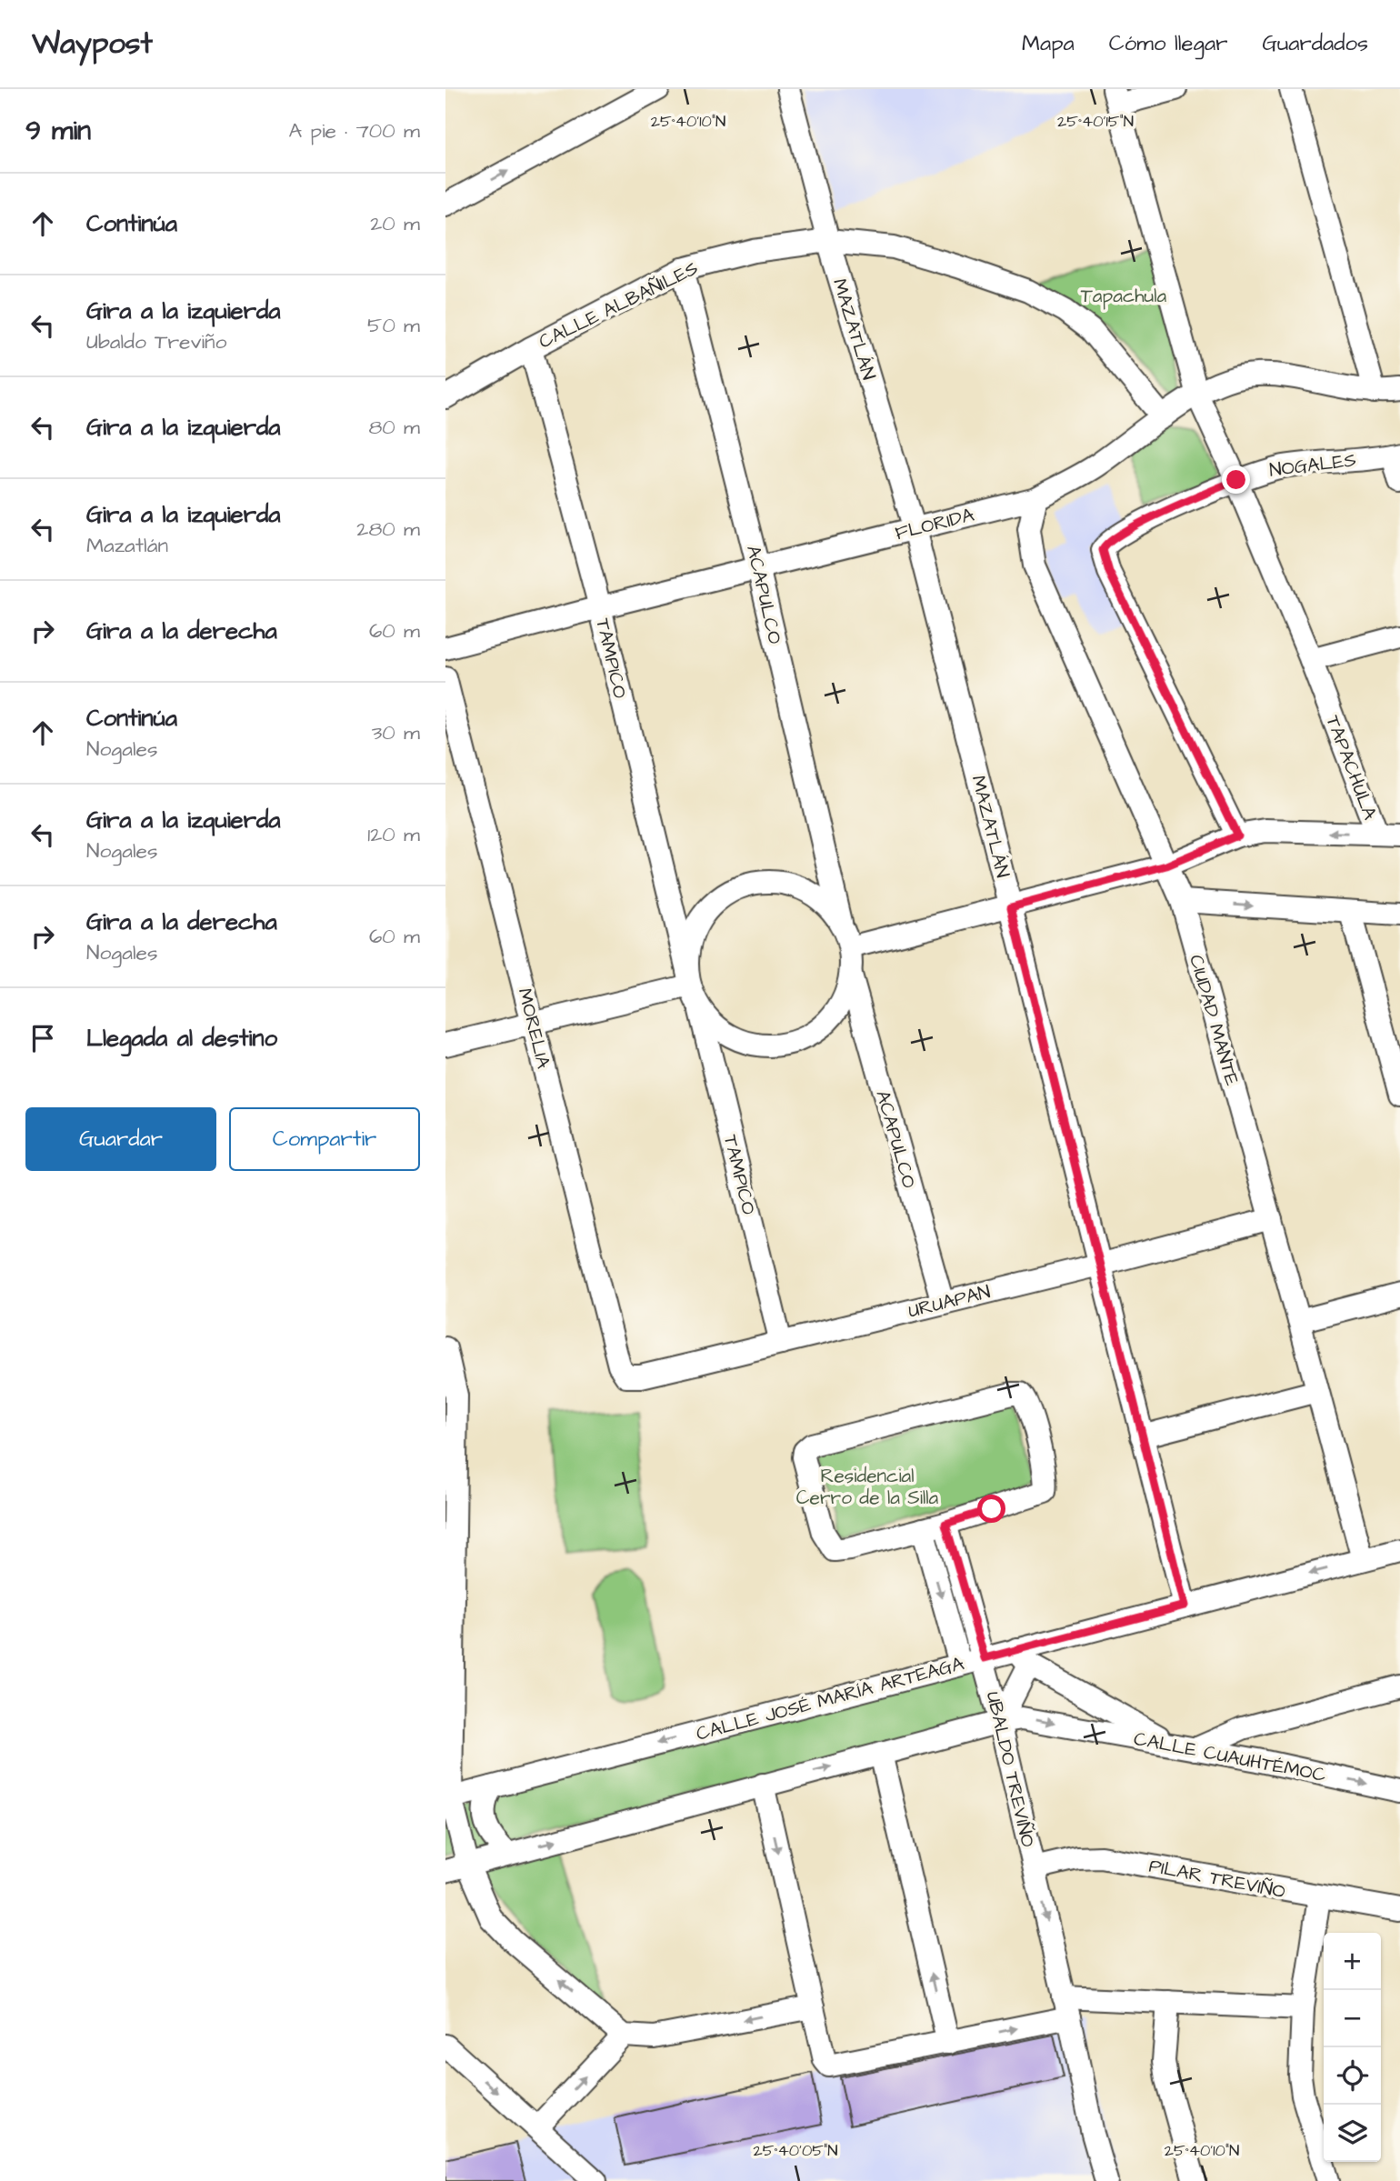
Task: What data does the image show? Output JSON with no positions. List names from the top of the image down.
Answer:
{
  "streets": {
    "street": [
      "CALLE ALBAÑILES",
      "MAZATLÁN",
      "NOGALES",
      "FLORIDA",
      "ACAPULCO",
      "TAMPICO",
      "TAPACHULA",
      "CIUDAD MANTE",
      "MORELIA",
      "URUAPAN",
      "CALLE JOSÉ MARÍA ARTEAGA",
      "CALLE CUAUHTÉMOC",
      "UBALDO TREVIÑO",
      "PILAR TREVIÑO"
    ]
  },
  "crossings": [
    ["CALLE ALBAÑILES", "MAZATLÁN"],
    ["CALLE ALBAÑILES", "FLORIDA"],
    ["CALLE ALBAÑILES", "ACAPULCO"],
    ["CALLE ALBAÑILES", "TAMPICO"],
    ["MAZATLÁN", "FLORIDA"],
    ["MAZATLÁN", "URUAPAN"],
    ["MAZATLÁN", "CALLE JOSÉ MARÍA ARTEAGA"],
    ["NOGALES", "TAPACHULA"],
    ["FLORIDA", "ACAPULCO"],
    ["FLORIDA", "TAMPICO"],
    ["FLORIDA", "TAPACHULA"],
    ["FLORIDA", "CIUDAD MANTE"],
    ["ACAPULCO", "TAMPICO"],
    ["ACAPULCO", "URUAPAN"],
    ["TAMPICO", "URUAPAN"],
    ["CIUDAD MANTE", "URUAPAN"],
    ["CIUDAD MANTE", "CALLE JOSÉ MARÍA ARTEAGA"],
    ["MORELIA", "URUAPAN"],
    ["CALLE JOSÉ MARÍA ARTEAGA", "UBALDO TREVIÑO"],
    ["CALLE CUAUHTÉMOC", "UBALDO TREVIÑO"],
    ["UBALDO TREVIÑO", "PILAR TREVIÑO"]
  ],
  "parks": ["Tapachula", "Residencial Cerro de la Silla"],
  "page": {
    "header": "Waypost",
    "nav": ["Mapa", "Cómo llegar", "Guardados"],
    "heading": ["9 min", "A pie · 700 m"],
    "list": [
      ["Continúa", "20 m"],
      ["Gira a la izquierda", "Ubaldo Treviño", "50 m"],
      ["Gira a la izquierda", "80 m"],
      ["Gira a la izquierda", "Mazatlán", "280 m"],
      ["Gira a la derecha", "60 m"],
      ["Continúa", "Nogales", "30 m"],
      ["Gira a la izquierda", "Nogales", "120 m"],
      ["Gira a la derecha", "Nogales", "60 m"],
      "Llegada al destino"
    ],
    "buttons": ["Guardar", "Compartir"],
    "map_buttons": ["+", "−"]
  },
  "coordinates": ["25°40'10\"N", "25°40'15\"N", "25°40'05\"N"]
}
